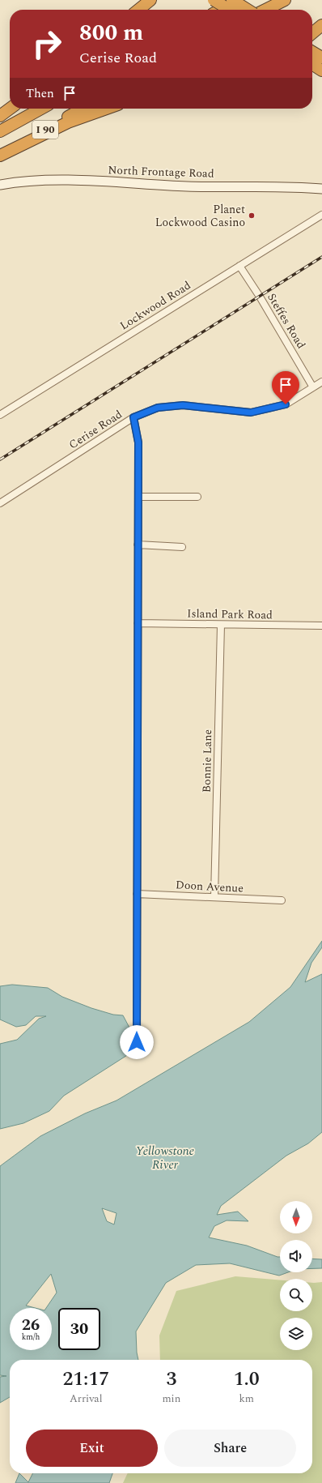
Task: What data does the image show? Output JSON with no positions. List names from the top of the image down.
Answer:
{
  "streets": {
    "highway": ["I 90"],
    "street": [
      "North Frontage Road",
      "Lockwood Road",
      "Steffes Road",
      "Cerise Road",
      "Island Park Road",
      "Bonnie Lane",
      "Doon Avenue"
    ]
  },
  "crossings": [
    ["Lockwood Road", "Steffes Road"],
    ["Steffes Road", "Cerise Road"],
    ["Island Park Road", "Bonnie Lane"],
    ["Bonnie Lane", "Doon Avenue"]
  ],
  "water": ["Yellowstone River"],
  "places": ["Planet Lockwood Casino"],
  "north": "bottom",
  "page": {
    "turn": ["800 m", "Cerise Road"],
    "then": "Then",
    "speed": "26 km/h",
    "limit": "30",
    "eta": [
      "21:17",
      "Arrival",
      "3",
      "min",
      "1.0",
      "km"
    ],
    "buttons": ["Exit", "Share"]
  }
}
